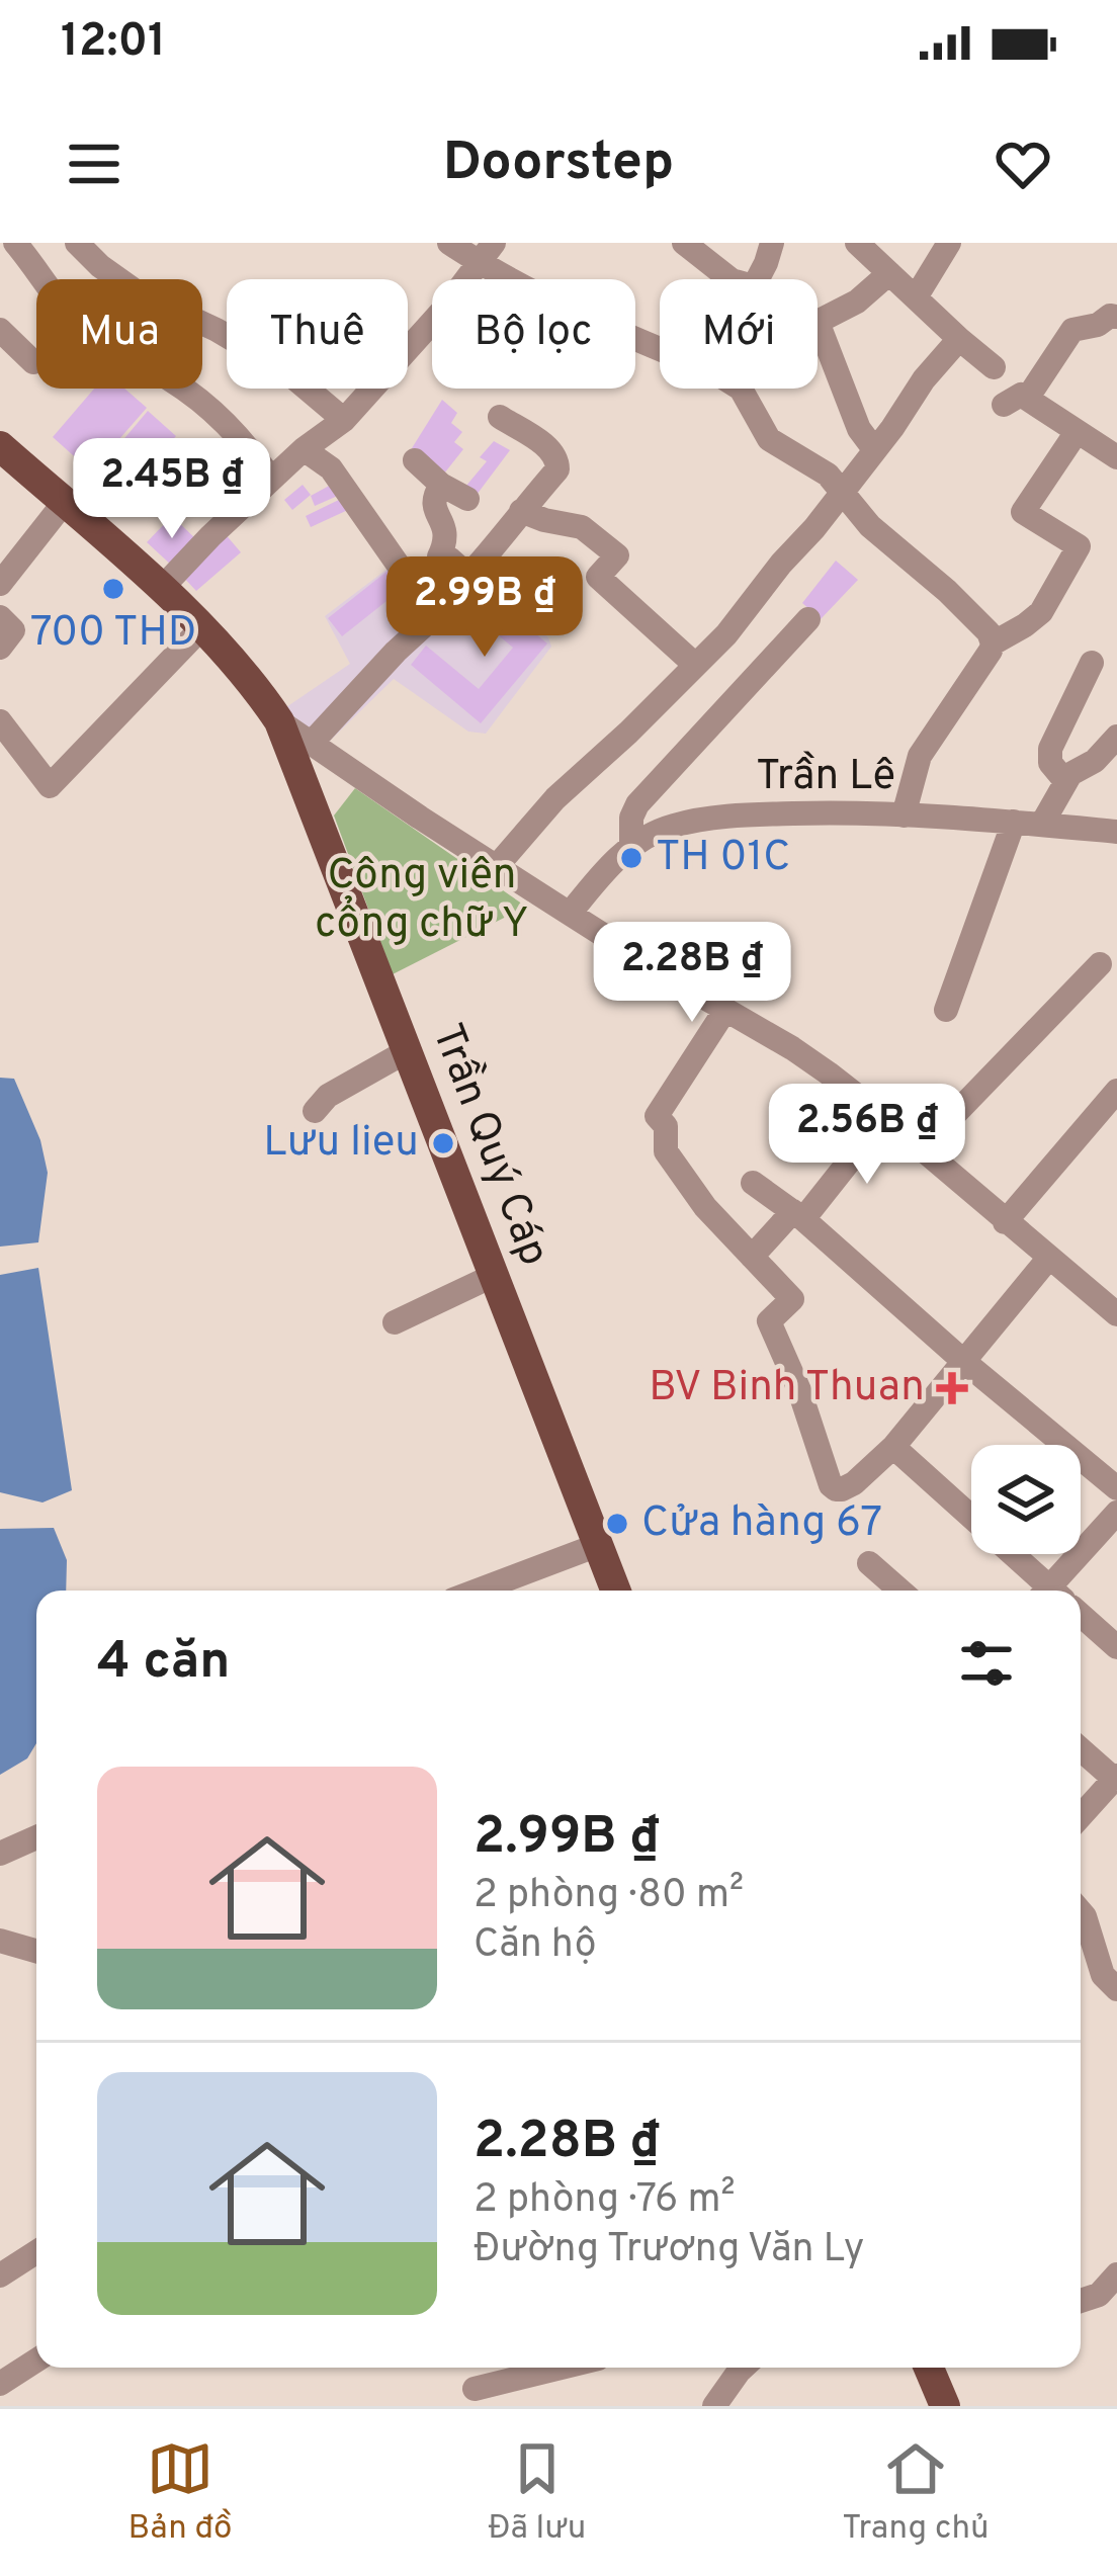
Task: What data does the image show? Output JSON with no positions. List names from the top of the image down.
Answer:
{
  "streets": {
    "main road": ["Trần Quý Cáp"],
    "street": ["Trần Lê"]
  },
  "parks": ["Công viên cổng chữ Y"],
  "places": {
    "other": [
      "700 THD",
      "TH 01C",
      "Lưu lieu",
      "Cửa hàng 67"
    ],
    "health": ["BV Binh Thuan"]
  },
  "page": {
    "status": "12:01",
    "header": "Doorstep",
    "chip": [
      "Mua",
      "Thuê",
      "Bộ lọc",
      "Mới"
    ],
    "price": [
      "2.45B ₫",
      "2.99B ₫",
      "2.28B ₫",
      "2.56B ₫"
    ],
    "heading": "4 căn",
    "list": [
      {
        "name": "2.99B ₫",
        "note": "2 phòng · 80 m² · Căn hộ"
      },
      {
        "name": "2.28B ₫",
        "note": "2 phòng · 76 m² · Đường Trương Văn Ly"
      }
    ],
    "tabs": ["Bản đồ", "Đã lưu", "Trang chủ"]
  }
}
